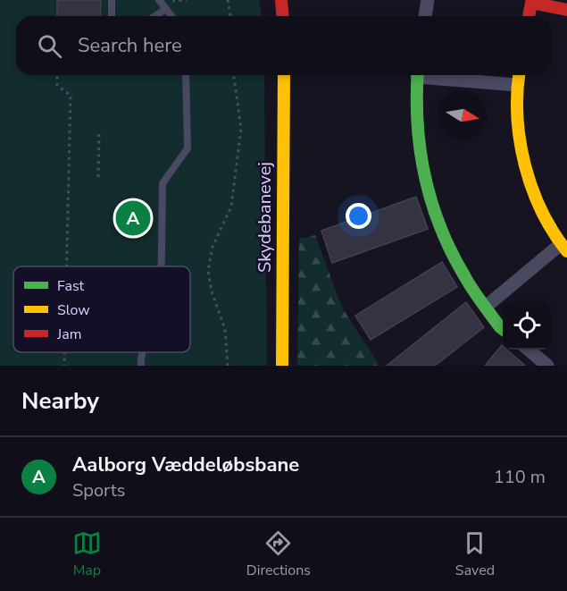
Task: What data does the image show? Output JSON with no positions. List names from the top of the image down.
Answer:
{
  "streets": {
    "street": ["Skydebanevej"]
  },
  "legend": ["Fast", "Slow", "Jam"],
  "north": "right",
  "page": {
    "search": "Search here",
    "pins": "A",
    "heading": "Nearby",
    "list": [
      {
        "mark": "A",
        "name": "Aalborg Væddeløbsbane",
        "note": "Sports",
        "value": "110 m"
      }
    ],
    "nav": ["Map", "Directions", "Saved"]
  }
}
